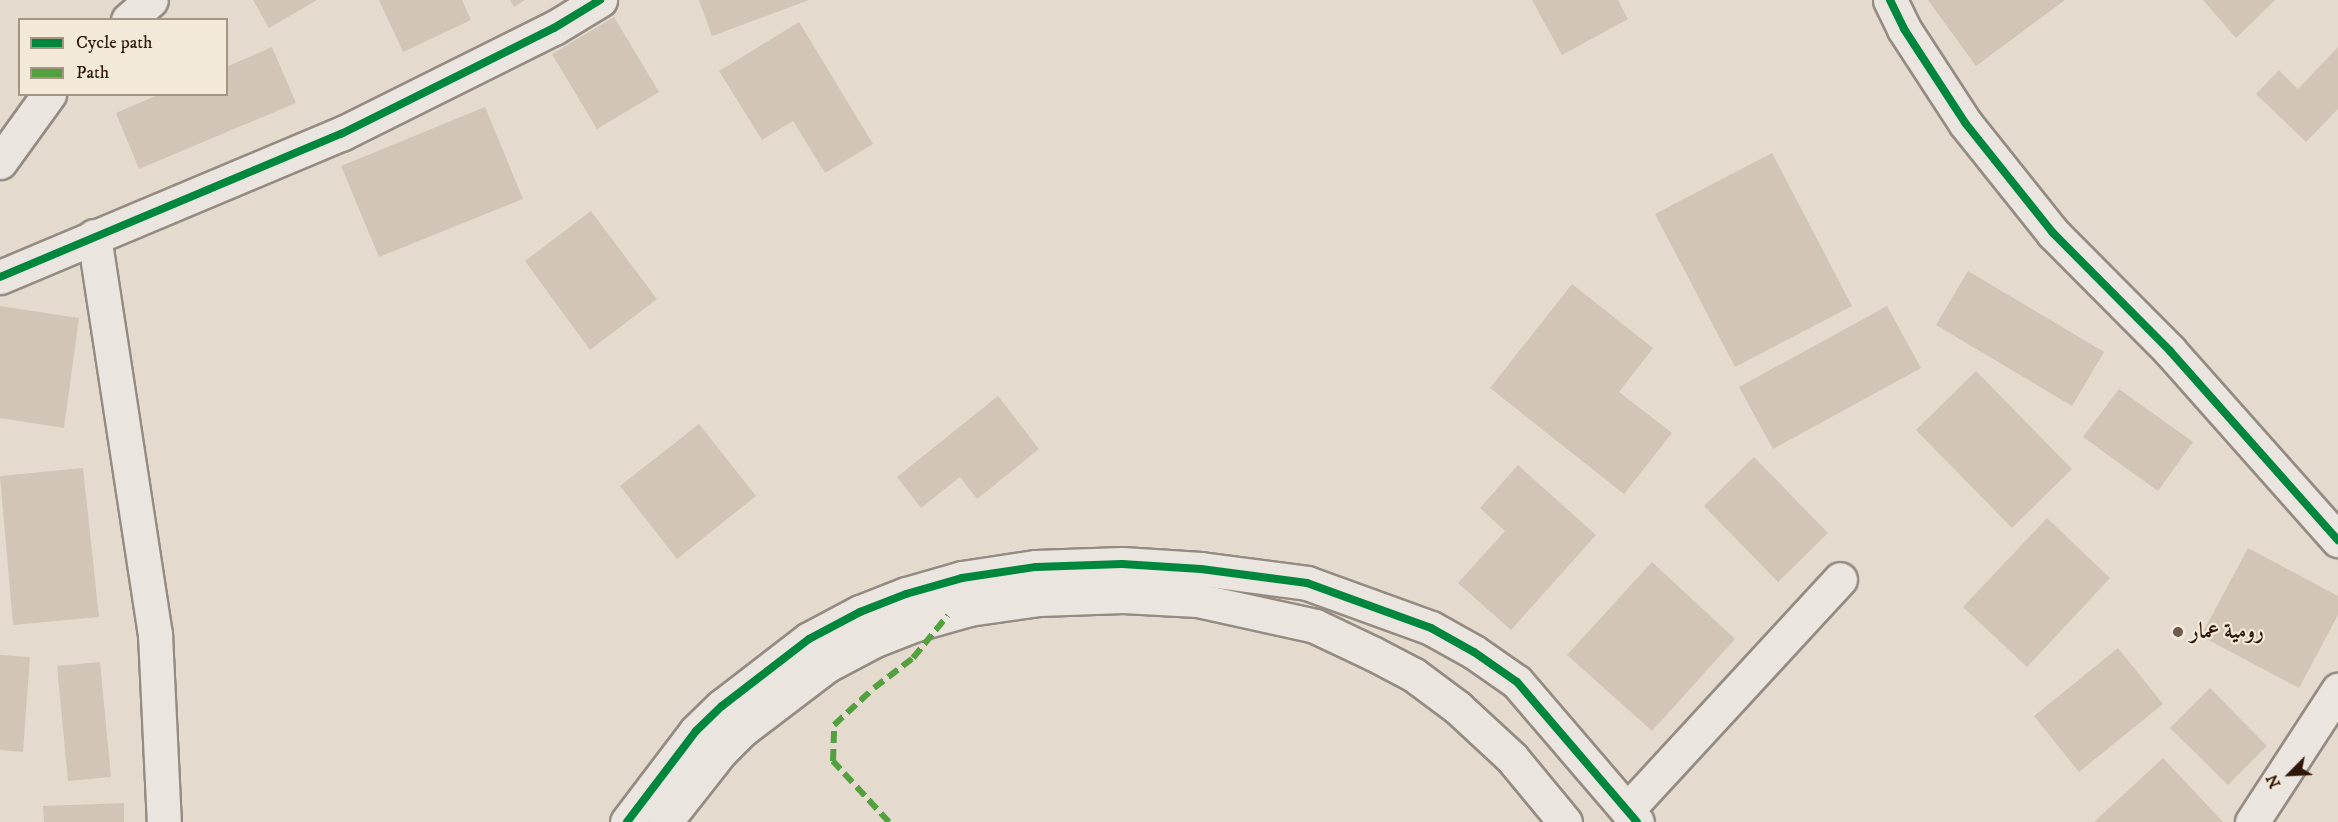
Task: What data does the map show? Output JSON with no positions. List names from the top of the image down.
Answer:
{
  "places": ["رومية عمار"],
  "legend": ["Cycle path", "Path"],
  "north": "bottom left"
}
